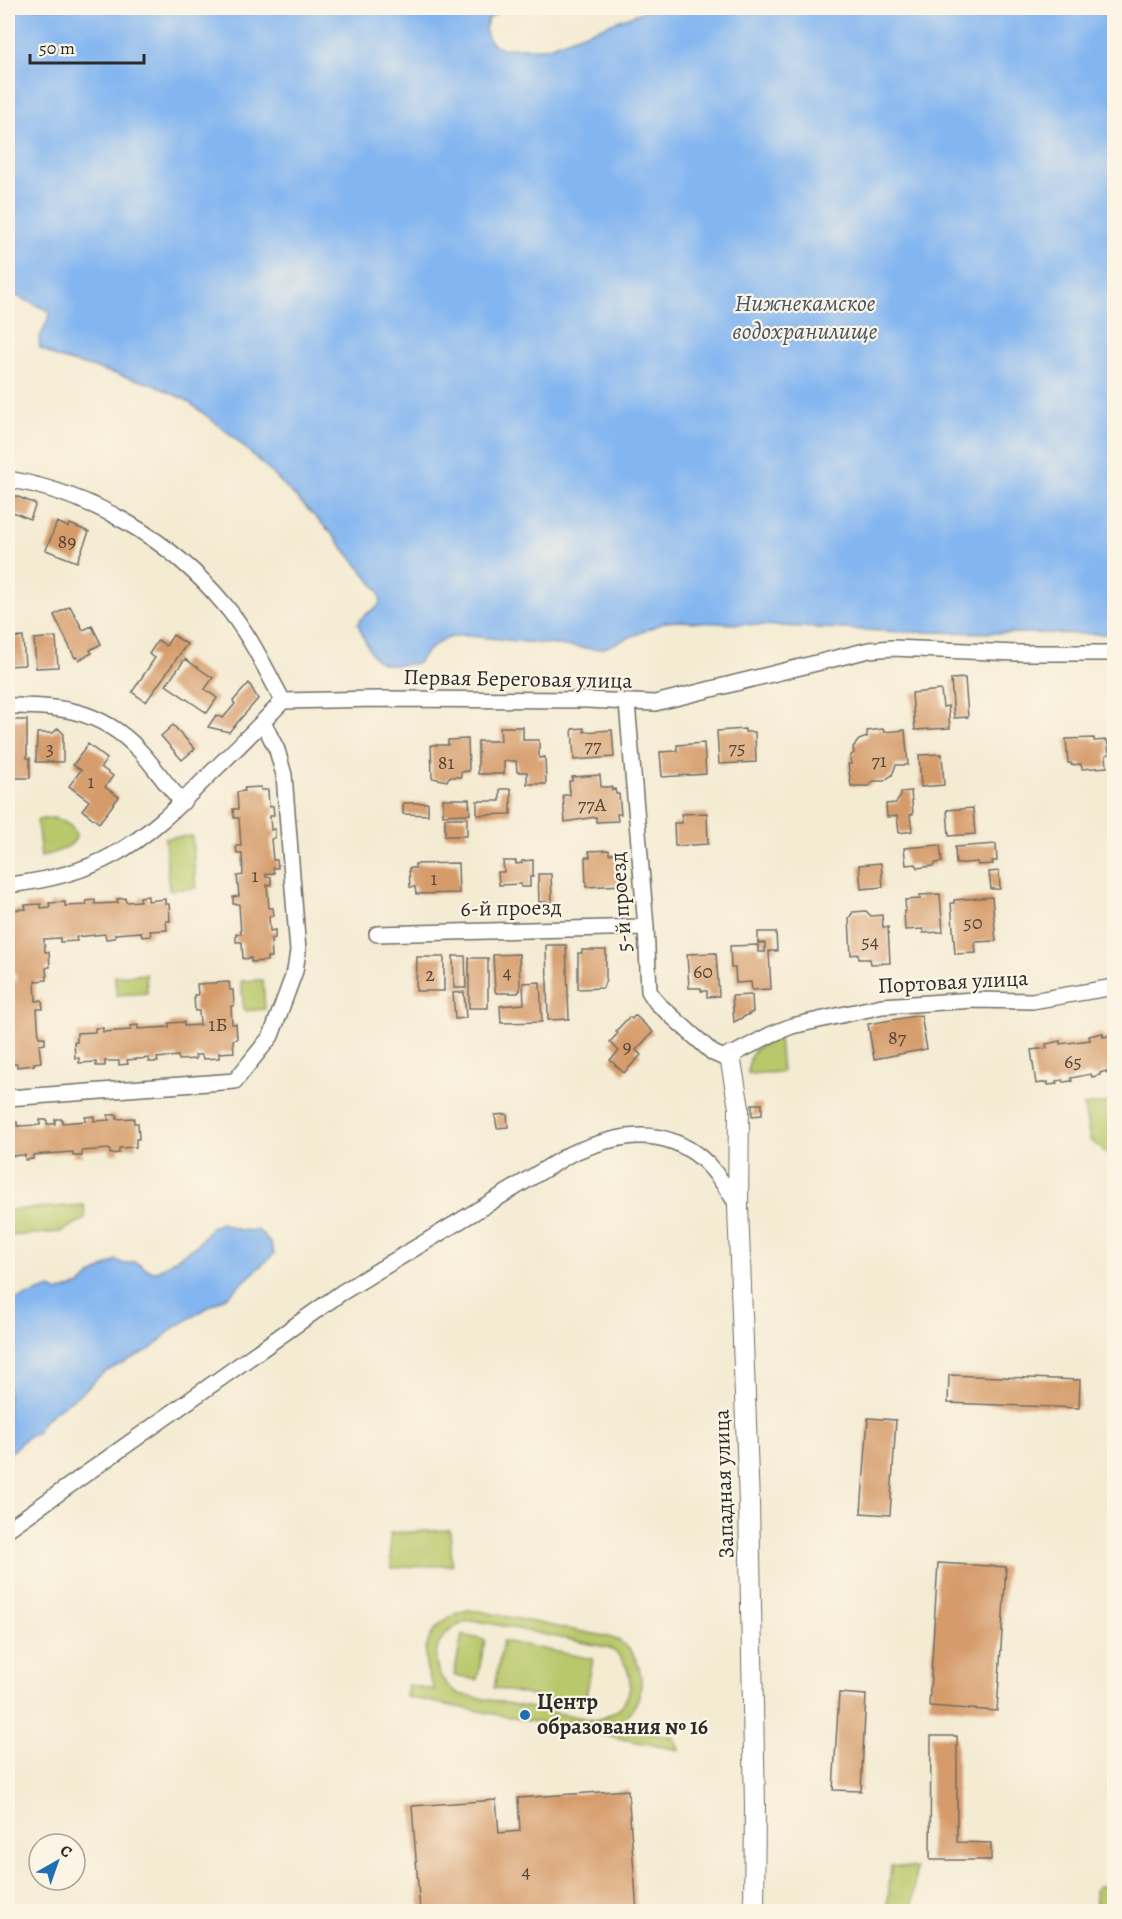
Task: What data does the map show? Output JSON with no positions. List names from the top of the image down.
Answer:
{
  "streets": {
    "street": [
      "Первая Береговая улица",
      "5-й проезд",
      "6-й проезд",
      "Портовая улица",
      "Западная улица"
    ]
  },
  "crossings": [
    ["Первая Береговая улица", "5-й проезд"],
    ["5-й проезд", "6-й проезд"],
    ["5-й проезд", "Портовая улица"],
    ["5-й проезд", "Западная улица"],
    ["Портовая улица", "Западная улица"]
  ],
  "water": ["Нижнекамское водохранилище"],
  "places": ["Центр образования № 16"],
  "house_numbers": [
    "89",
    "77",
    "75",
    "3",
    "71",
    "81",
    "1",
    "77А",
    "1",
    "1",
    "50",
    "54",
    "60",
    "4",
    "2",
    "1Б",
    "87",
    "9",
    "65",
    "4"
  ],
  "scale_bar": "50 m",
  "north": "top right"
}
